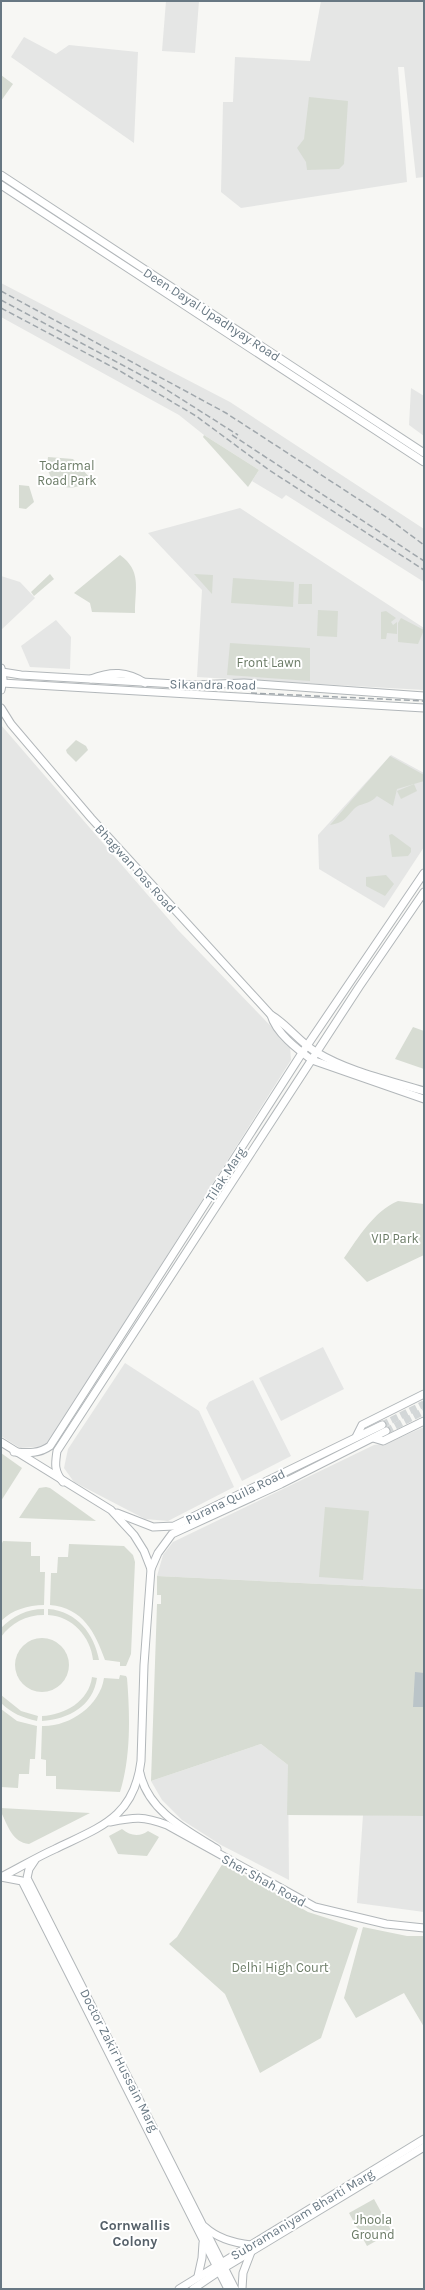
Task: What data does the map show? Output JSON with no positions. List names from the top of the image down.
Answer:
{
  "streets": {
    "main road": [
      "Deen Dayal Upadhyay Road",
      "Sikandra Road",
      "Bhagwan Das Road",
      "Tilak Marg",
      "Purana Quila Road",
      "Sher Shah Road",
      "Doctor Zakir Hussain Marg",
      "Subramaniyam Bharti Marg"
    ]
  },
  "crossings": [
    ["Bhagwan Das Road", "Tilak Marg"],
    ["Doctor Zakir Hussain Marg", "Subramaniyam Bharti Marg"]
  ],
  "districts": ["Cornwallis Colony"],
  "parks": [
    "Todarmal Road Park",
    "Front Lawn",
    "VIP Park",
    "Delhi High Court",
    "Jhoola Ground"
  ]
}
